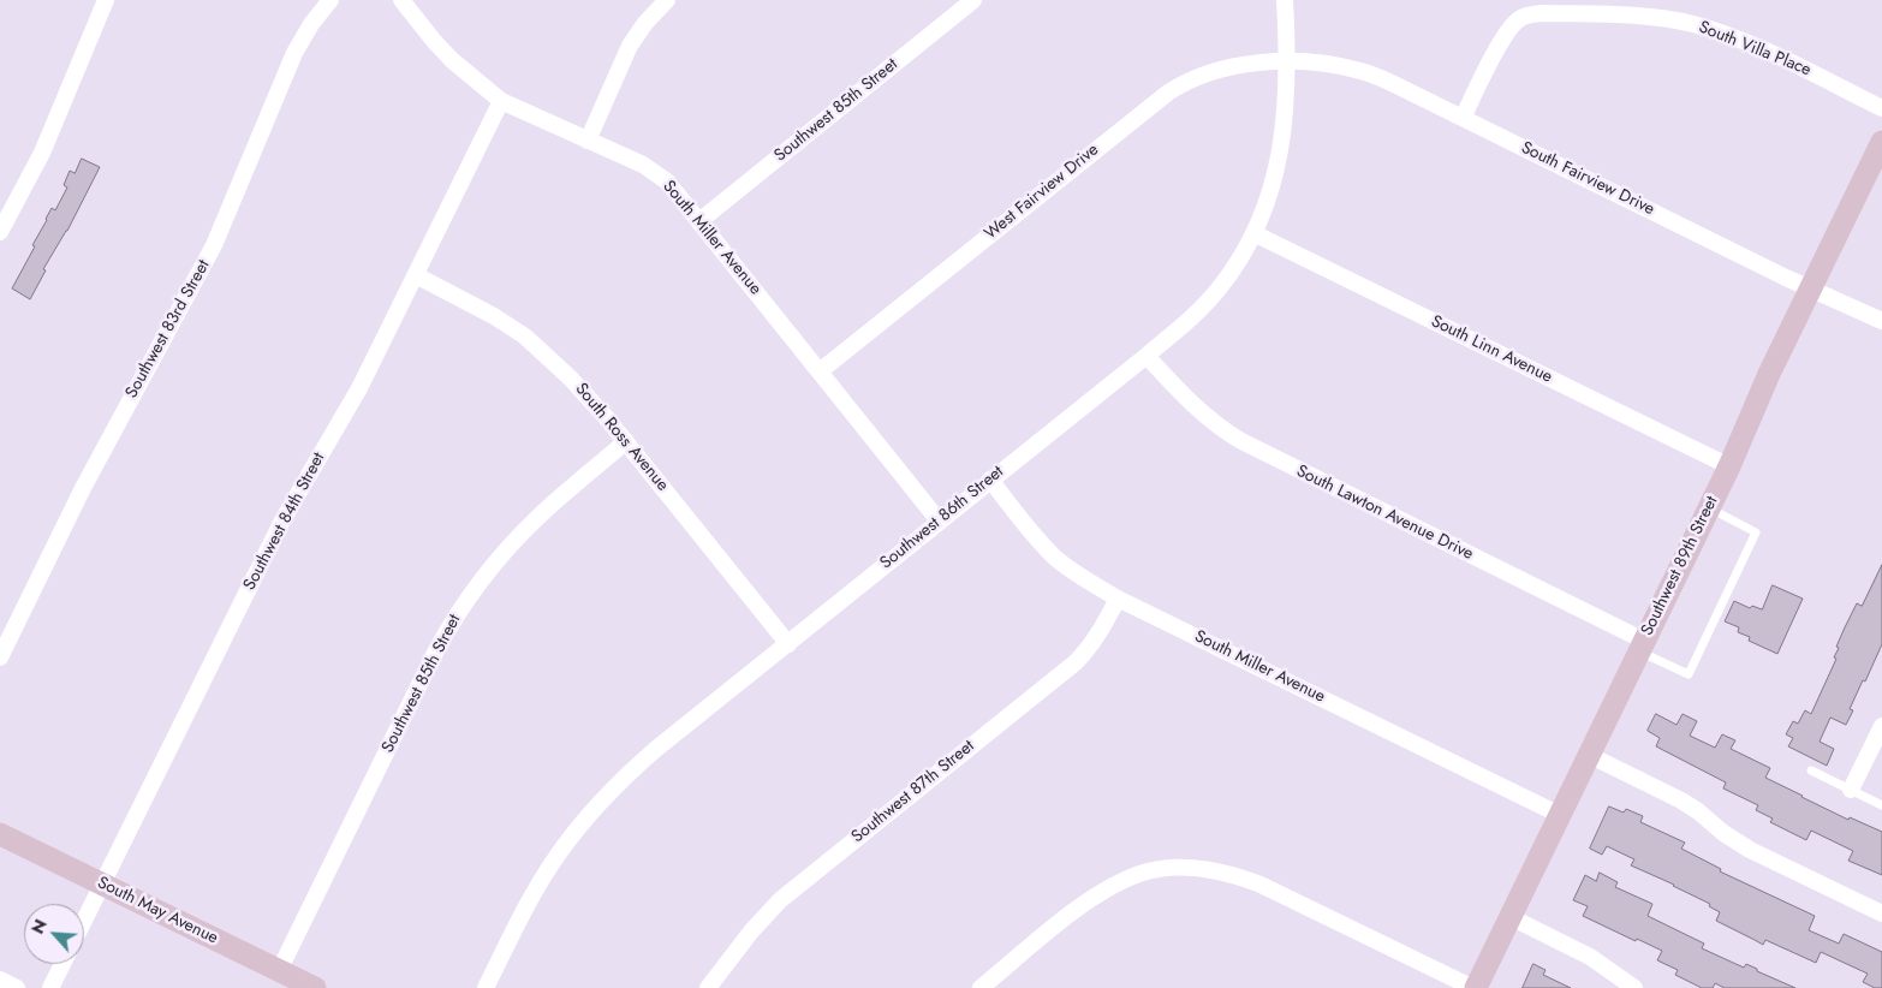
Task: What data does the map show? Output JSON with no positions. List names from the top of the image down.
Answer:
{
  "streets": {
    "main road": ["Southwest 89th Street", "South May Avenue"],
    "street": [
      "South Villa Place",
      "Southwest 85th Street",
      "South Fairview Drive",
      "West Fairview Drive",
      "South Miller Avenue",
      "Southwest 83rd Street",
      "South Linn Avenue",
      "South Ross Avenue",
      "South Lawton Avenue Drive",
      "Southwest 86th Street",
      "Southwest 84th Street",
      "Southwest 87th Street"
    ]
  },
  "crossings": [
    ["South Villa Place", "South Fairview Drive"],
    ["Southwest 85th Street", "South Miller Avenue"],
    ["Southwest 85th Street", "South Ross Avenue"],
    ["Southwest 85th Street", "South May Avenue"],
    ["South Fairview Drive", "West Fairview Drive"],
    ["South Fairview Drive", "Southwest 86th Street"],
    ["South Fairview Drive", "Southwest 89th Street"],
    ["West Fairview Drive", "South Miller Avenue"],
    ["West Fairview Drive", "Southwest 86th Street"],
    ["South Miller Avenue", "Southwest 86th Street"],
    ["South Miller Avenue", "Southwest 84th Street"],
    ["South Miller Avenue", "Southwest 89th Street"],
    ["South Miller Avenue", "Southwest 87th Street"],
    ["South Linn Avenue", "Southwest 86th Street"],
    ["South Linn Avenue", "Southwest 89th Street"],
    ["South Ross Avenue", "Southwest 86th Street"],
    ["South Ross Avenue", "Southwest 84th Street"],
    ["South Lawton Avenue Drive", "Southwest 86th Street"],
    ["South Lawton Avenue Drive", "Southwest 89th Street"],
    ["Southwest 84th Street", "South May Avenue"]
  ],
  "north": "top left"
}
